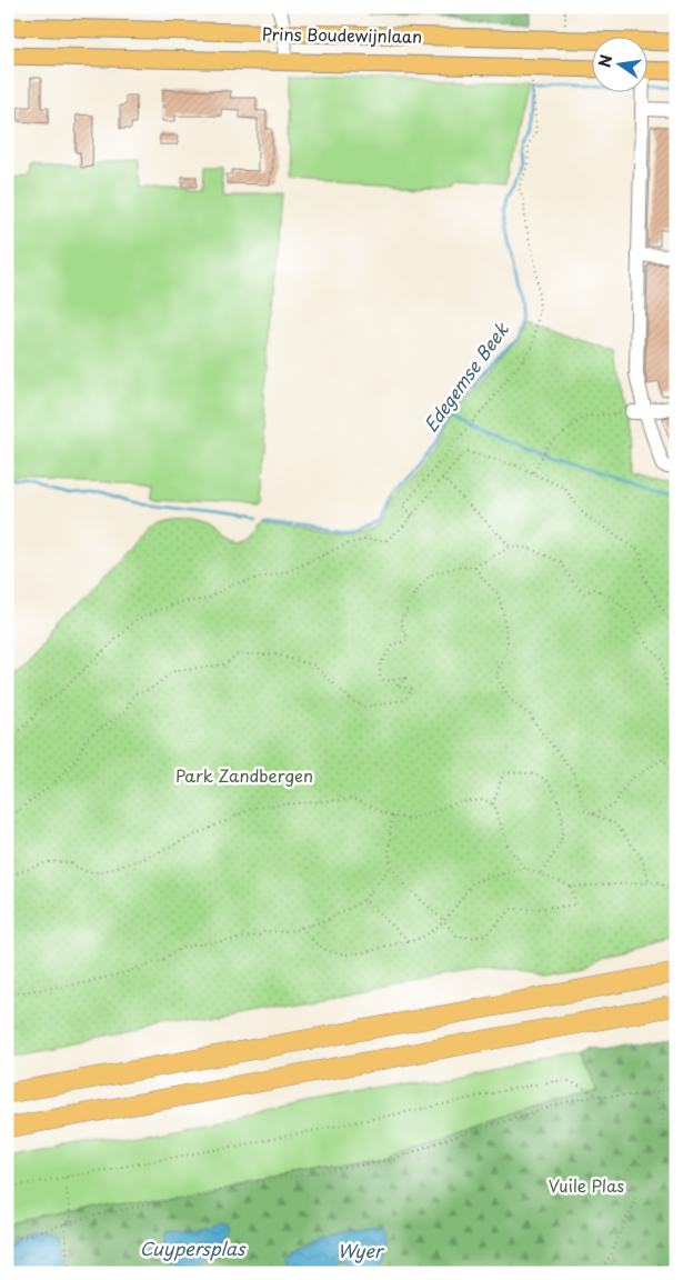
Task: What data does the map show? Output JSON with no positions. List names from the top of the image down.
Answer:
{
  "streets": {
    "main road": ["Prins Boudewijnlaan"]
  },
  "water": ["Edegemse Beek", "Cuypersplas", "Wyer"],
  "parks": ["Park Zandbergen", "Vuile Plas"],
  "north": "left"
}
